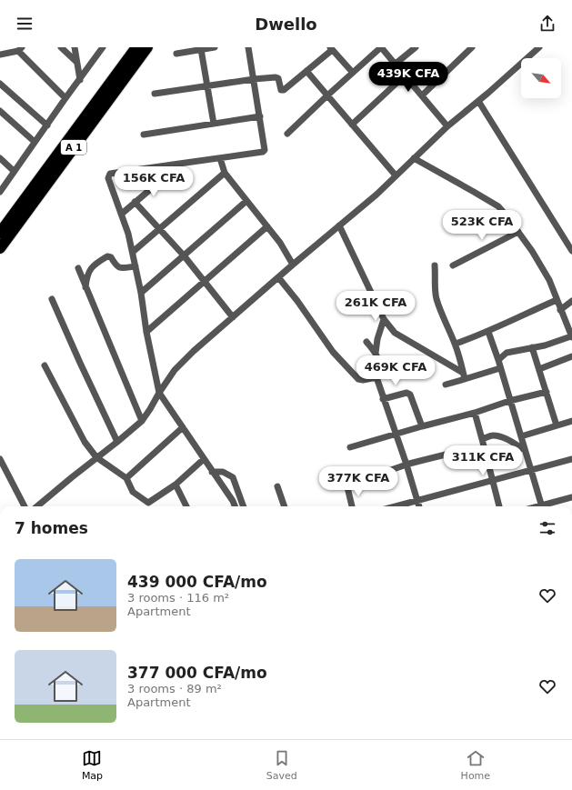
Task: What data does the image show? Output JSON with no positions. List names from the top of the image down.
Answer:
{
  "streets": {
    "highway": ["A 1"]
  },
  "north": "bottom right",
  "page": {
    "header": "Dwello",
    "price": [
      "439K CFA",
      "156K CFA",
      "523K CFA",
      "261K CFA",
      "469K CFA",
      "311K CFA",
      "377K CFA"
    ],
    "heading": "7 homes",
    "list": [
      {
        "name": "439 000 CFA/mo",
        "note": "3 rooms · 116 m² · Apartment"
      },
      {
        "name": "377 000 CFA/mo",
        "note": "3 rooms · 89 m² · Apartment"
      }
    ],
    "tabs": ["Map", "Saved", "Home"]
  }
}
